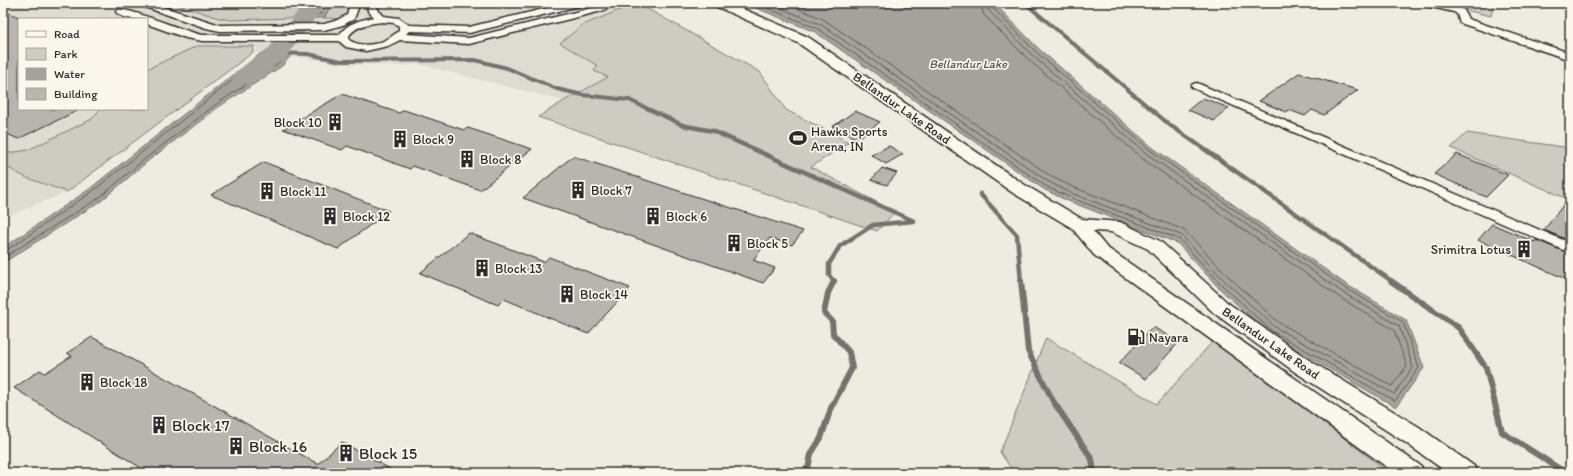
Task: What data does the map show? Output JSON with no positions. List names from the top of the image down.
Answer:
{
  "streets": {
    "street": ["Bellandur Lake Road"]
  },
  "water": ["Bellandur Lake"],
  "places": {
    "building": [
      "Block 10",
      "Block 9",
      "Block 8",
      "Block 7",
      "Block 11",
      "Block 12",
      "Block 6",
      "Block 5",
      "Srimitra Lotus",
      "Block 13",
      "Block 14",
      "Block 18",
      "Block 17",
      "Block 16",
      "Block 15"
    ],
    "sports": ["Hawks Sports Arena, IN"],
    "fuel station": ["Nayara"]
  },
  "legend": [
    "Road",
    "Park",
    "Water",
    "Building"
  ]
}
